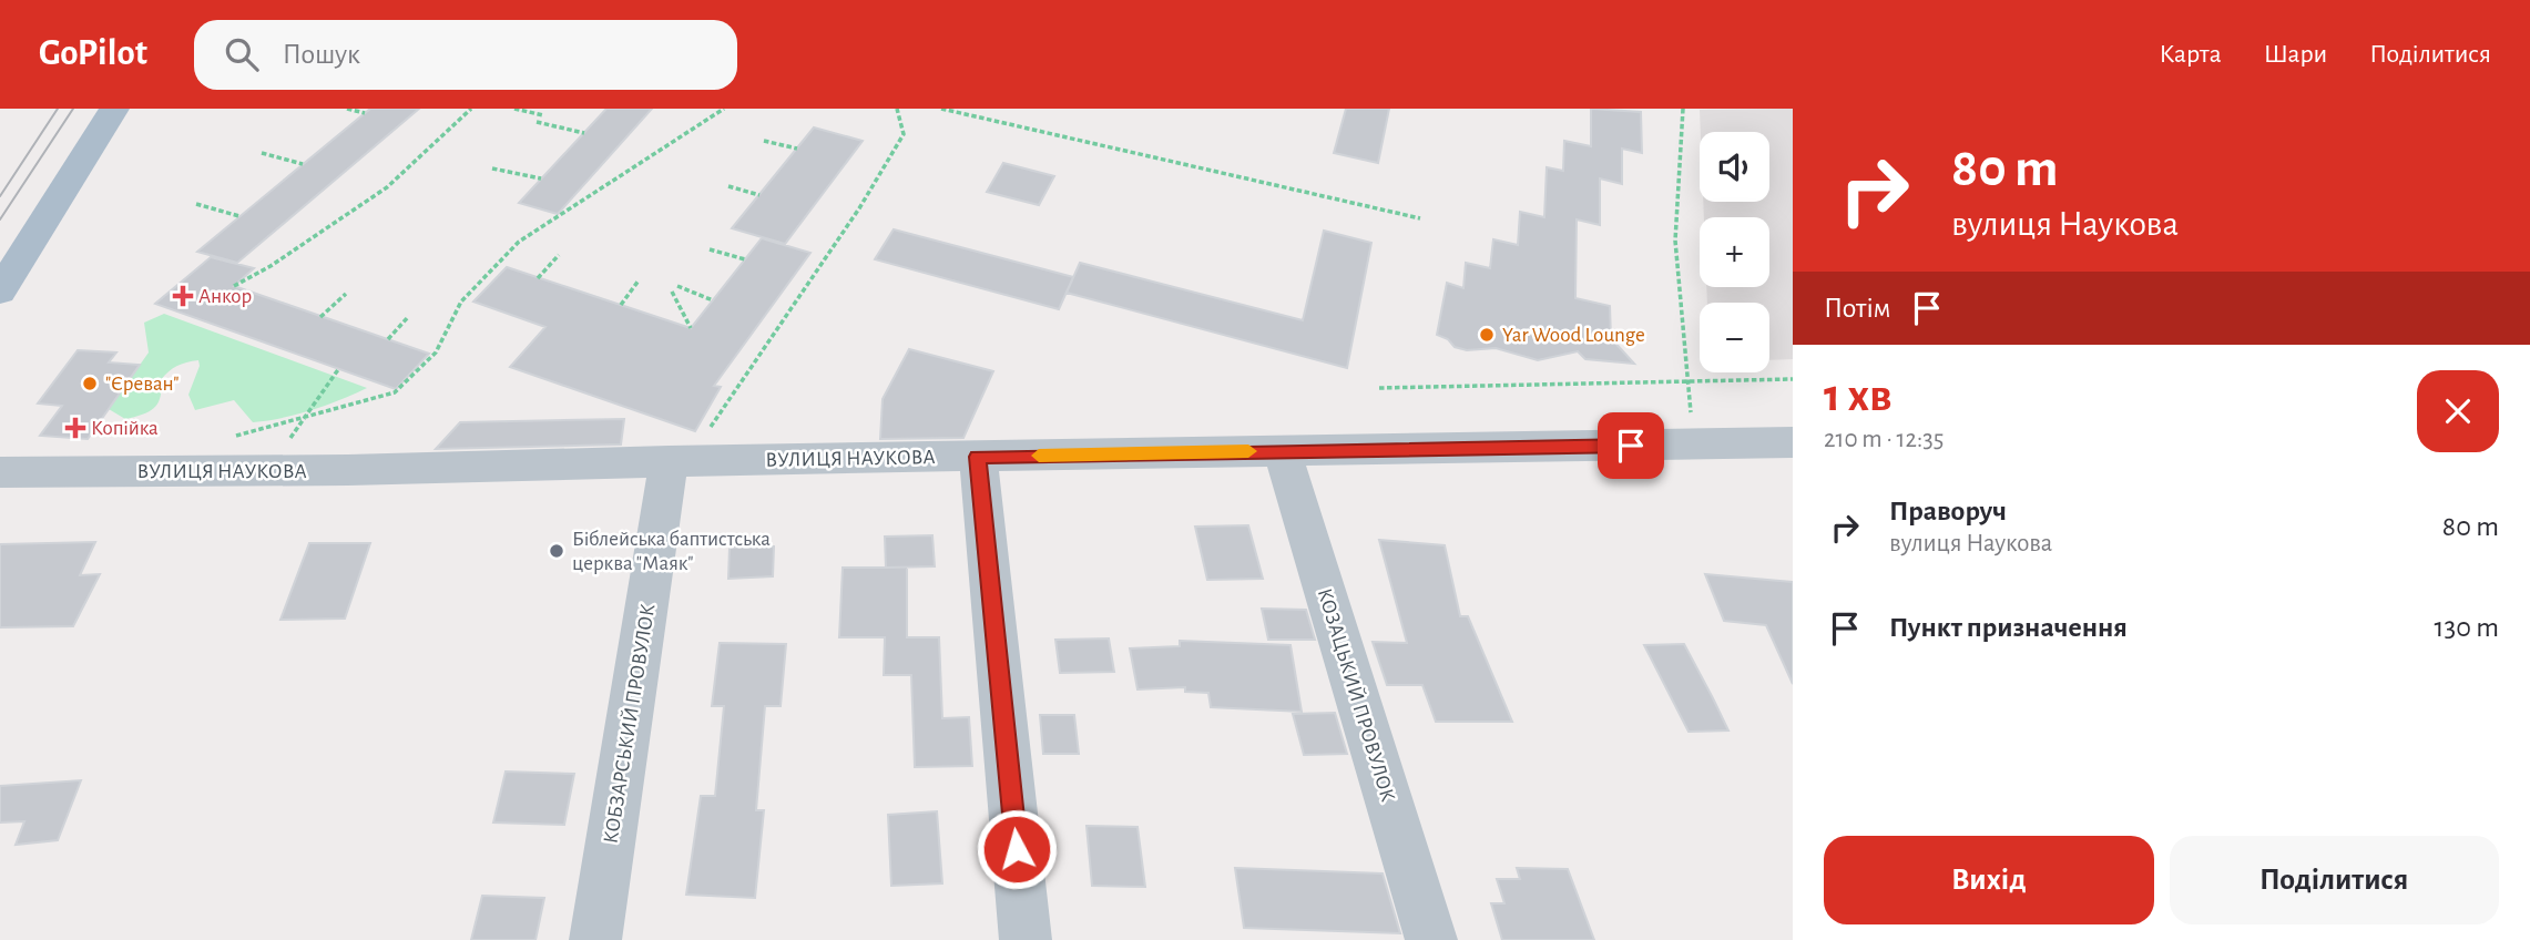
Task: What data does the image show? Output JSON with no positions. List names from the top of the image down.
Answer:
{
  "streets": {
    "street": ["ВУЛИЦЯ НАУКОВА", "КОЗАЦЬКИЙ ПРОВУЛОК", "КОБЗАРСЬКИЙ ПРОВУЛОК"]
  },
  "crossings": [
    ["ВУЛИЦЯ НАУКОВА", "КОЗАЦЬКИЙ ПРОВУЛОК"],
    ["ВУЛИЦЯ НАУКОВА", "КОБЗАРСЬКИЙ ПРОВУЛОК"]
  ],
  "places": {
    "health": ["Анкор", "Копійка"],
    "other": ["Yar Wood Lounge", "\"Єреван\"", "Біблейська баптистська церква \"Маяк\""]
  },
  "page": {
    "header": "GoPilot",
    "search": "Пошук",
    "nav": ["Карта", "Шари", "Поділитися"],
    "turn": ["80 m", "вулиця Наукова"],
    "map_buttons": ["+", "−"],
    "then": "Потім",
    "heading": ["1 хв", "210 m · 12:35"],
    "list": [
      {
        "name": "Праворуч",
        "note": "вулиця Наукова",
        "value": "80 m"
      },
      {
        "name": "Пункт призначення",
        "value": "130 m"
      }
    ],
    "buttons": ["Вихід", "Поділитися"]
  }
}
